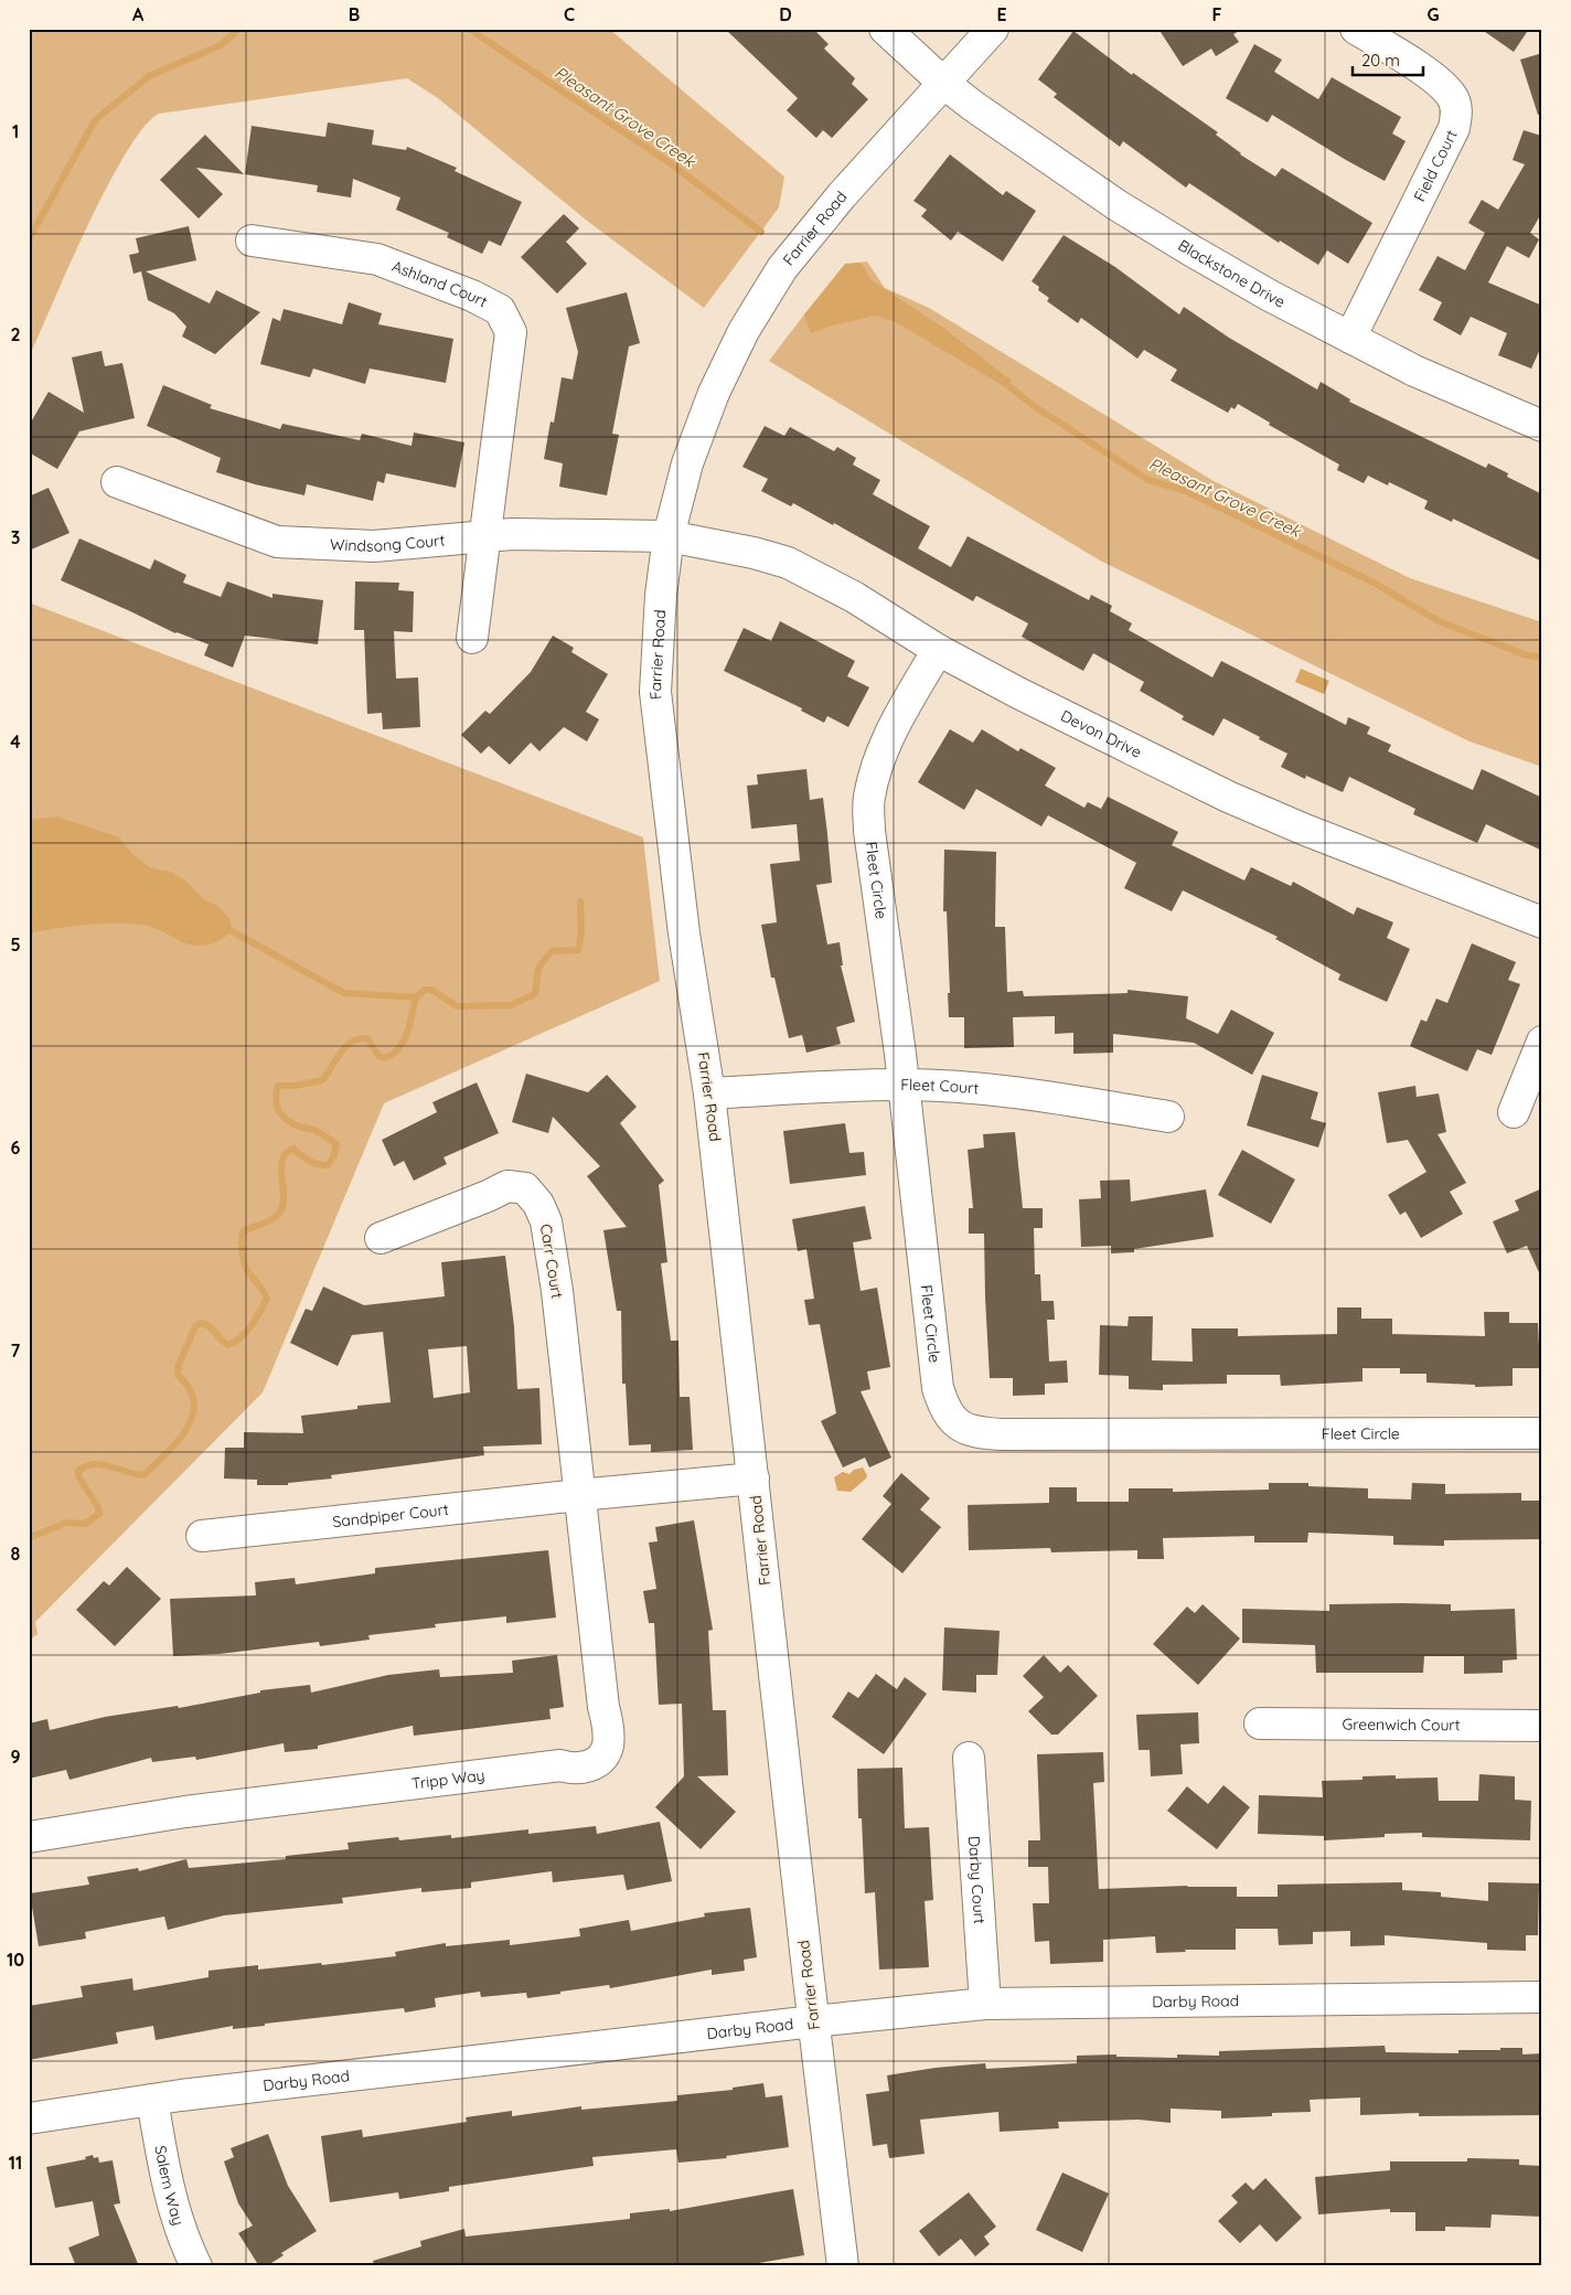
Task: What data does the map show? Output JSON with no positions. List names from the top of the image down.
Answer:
{
  "streets": {
    "street": [
      "Field Court",
      "Farrier Road",
      "Blackstone Drive",
      "Ashland Court",
      "Windsong Court",
      "Devon Drive",
      "Fleet Circle",
      "Fleet Court",
      "Carr Court",
      "Sandpiper Court",
      "Greenwich Court",
      "Tripp Way",
      "Darby Court",
      "Darby Road",
      "Salem Way"
    ]
  },
  "crossings": [
    ["Field Court", "Blackstone Drive"],
    ["Farrier Road", "Blackstone Drive"],
    ["Farrier Road", "Windsong Court"],
    ["Farrier Road", "Devon Drive"],
    ["Farrier Road", "Fleet Court"],
    ["Farrier Road", "Sandpiper Court"],
    ["Farrier Road", "Darby Road"],
    ["Ashland Court", "Windsong Court"],
    ["Windsong Court", "Devon Drive"],
    ["Devon Drive", "Fleet Circle"],
    ["Fleet Circle", "Fleet Court"],
    ["Carr Court", "Sandpiper Court"],
    ["Carr Court", "Tripp Way"],
    ["Sandpiper Court", "Tripp Way"],
    ["Darby Court", "Darby Road"],
    ["Darby Road", "Salem Way"]
  ],
  "water": ["Pleasant Grove Creek"],
  "scale_bar": "20 m",
  "grid": {
    "columns": [
      "A",
      "B",
      "C",
      "D",
      "E",
      "F",
      "G"
    ],
    "rows": [
      "1",
      "2",
      "3",
      "4",
      "5",
      "6",
      "7",
      "8",
      "9",
      "10",
      "11"
    ]
  }
}
